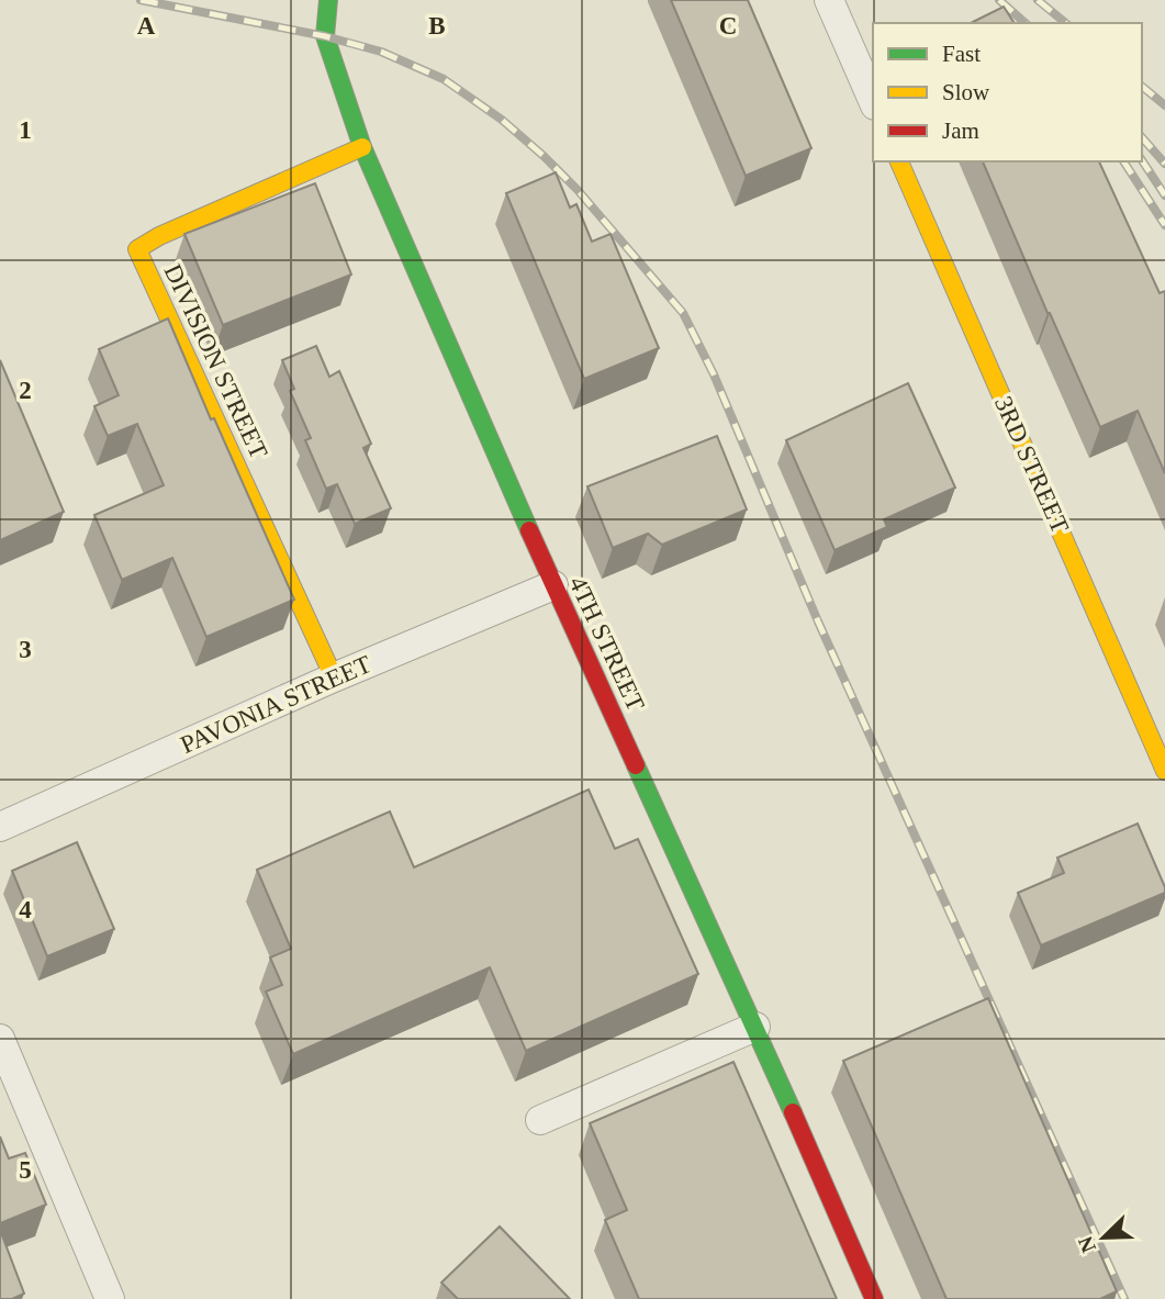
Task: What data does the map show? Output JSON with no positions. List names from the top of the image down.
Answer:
{
  "streets": {
    "main road": ["DIVISION STREET", "3RD STREET", "4TH STREET"],
    "street": ["PAVONIA STREET"]
  },
  "crossings": [
    ["DIVISION STREET", "4TH STREET"],
    ["DIVISION STREET", "PAVONIA STREET"],
    ["4TH STREET", "PAVONIA STREET"]
  ],
  "legend": ["Fast", "Slow", "Jam"],
  "north": "bottom left",
  "grid": {
    "columns": ["A", "B", "C"],
    "rows": [
      "1",
      "2",
      "3",
      "4",
      "5"
    ]
  }
}
